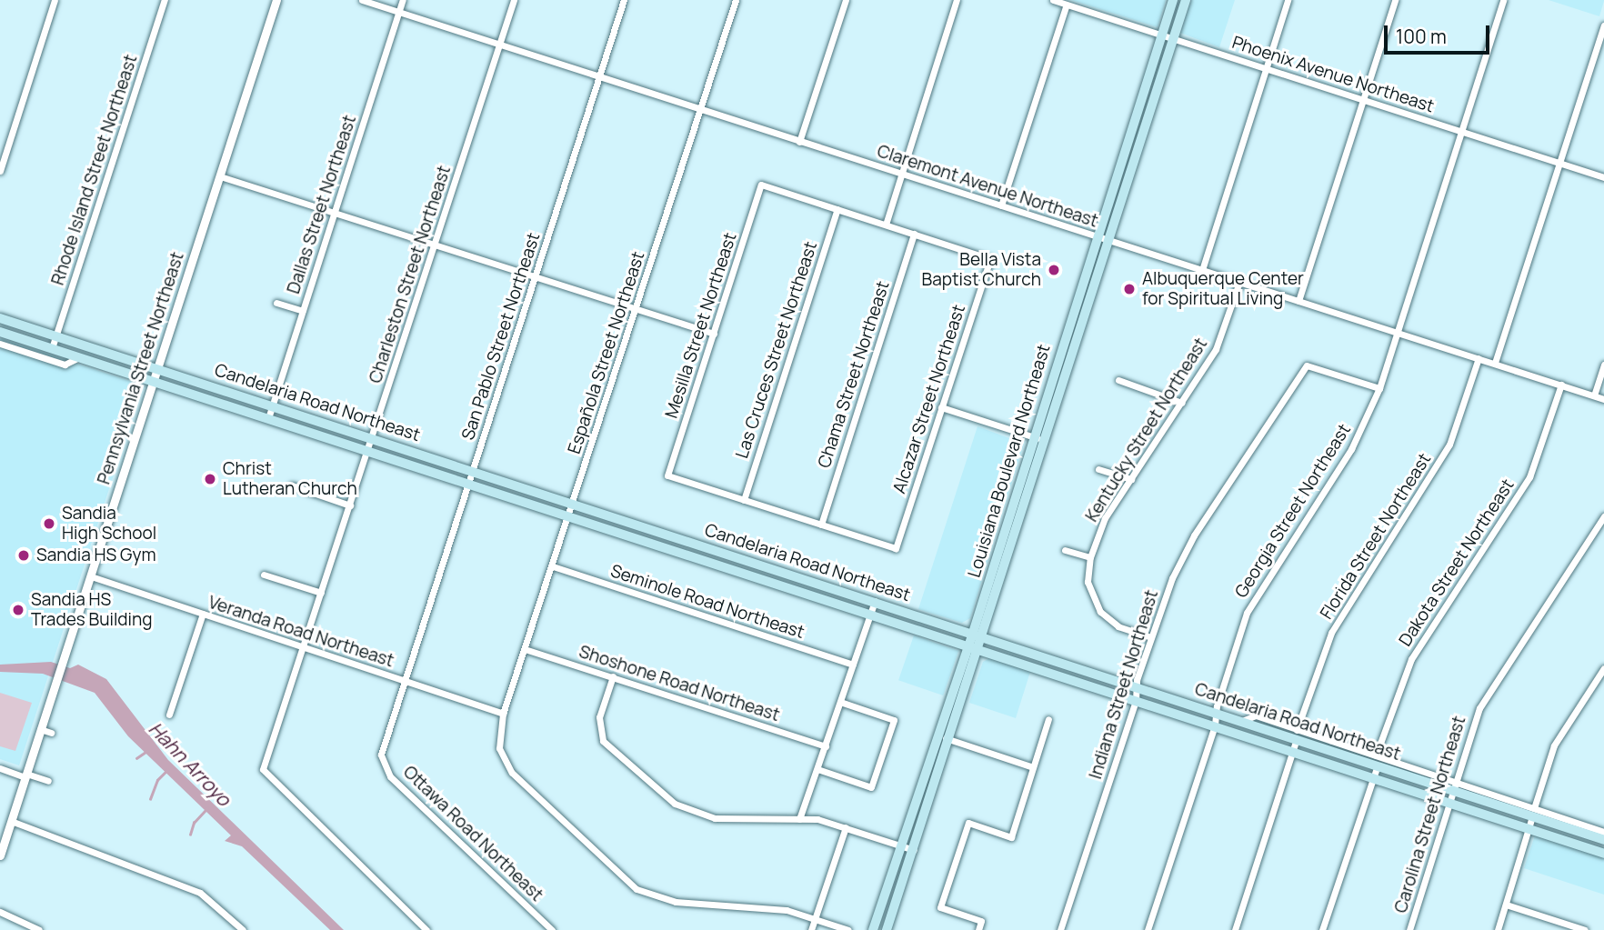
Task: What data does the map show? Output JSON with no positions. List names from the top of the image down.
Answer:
{
  "streets": {
    "main road": ["Candelaria Road Northeast", "Louisiana Boulevard Northeast"],
    "street": [
      "Phoenix Avenue Northeast",
      "Rhode Island Street Northeast",
      "Claremont Avenue Northeast",
      "Dallas Street Northeast",
      "Charleston Street Northeast",
      "Mesilla Street Northeast",
      "San Pablo Street Northeast",
      "Las Cruces Street Northeast",
      "Española Street Northeast",
      "Pennsylvania Street Northeast",
      "Chama Street Northeast",
      "Alcazar Street Northeast",
      "Kentucky Street Northeast",
      "Georgia Street Northeast",
      "Florida Street Northeast",
      "Dakota Street Northeast",
      "Seminole Road Northeast",
      "Veranda Road Northeast",
      "Shoshone Road Northeast",
      "Indiana Street Northeast",
      "Carolina Street Northeast",
      "Ottawa Road Northeast"
    ]
  },
  "crossings": [
    ["Phoenix Avenue Northeast", "Louisiana Boulevard Northeast"],
    ["Phoenix Avenue Northeast", "Georgia Street Northeast"],
    ["Rhode Island Street Northeast", "Candelaria Road Northeast"],
    ["Claremont Avenue Northeast", "Dallas Street Northeast"],
    ["Claremont Avenue Northeast", "Charleston Street Northeast"],
    ["Claremont Avenue Northeast", "San Pablo Street Northeast"],
    ["Claremont Avenue Northeast", "Española Street Northeast"],
    ["Claremont Avenue Northeast", "Kentucky Street Northeast"],
    ["Claremont Avenue Northeast", "Louisiana Boulevard Northeast"],
    ["Claremont Avenue Northeast", "Georgia Street Northeast"],
    ["Claremont Avenue Northeast", "Florida Street Northeast"],
    ["Claremont Avenue Northeast", "Dakota Street Northeast"],
    ["Dallas Street Northeast", "Candelaria Road Northeast"],
    ["Charleston Street Northeast", "Candelaria Road Northeast"],
    ["Charleston Street Northeast", "Veranda Road Northeast"],
    ["Mesilla Street Northeast", "Las Cruces Street Northeast"],
    ["San Pablo Street Northeast", "Candelaria Road Northeast"],
    ["San Pablo Street Northeast", "Veranda Road Northeast"],
    ["San Pablo Street Northeast", "Ottawa Road Northeast"],
    ["Española Street Northeast", "Candelaria Road Northeast"],
    ["Española Street Northeast", "Seminole Road Northeast"],
    ["Española Street Northeast", "Veranda Road Northeast"],
    ["Española Street Northeast", "Shoshone Road Northeast"],
    ["Pennsylvania Street Northeast", "Candelaria Road Northeast"],
    ["Pennsylvania Street Northeast", "Veranda Road Northeast"],
    ["Chama Street Northeast", "Alcazar Street Northeast"],
    ["Candelaria Road Northeast", "Louisiana Boulevard Northeast"],
    ["Candelaria Road Northeast", "Georgia Street Northeast"],
    ["Candelaria Road Northeast", "Florida Street Northeast"],
    ["Candelaria Road Northeast", "Dakota Street Northeast"],
    ["Candelaria Road Northeast", "Indiana Street Northeast"],
    ["Candelaria Road Northeast", "Carolina Street Northeast"],
    ["Kentucky Street Northeast", "Indiana Street Northeast"],
    ["Georgia Street Northeast", "Indiana Street Northeast"],
    ["Veranda Road Northeast", "Ottawa Road Northeast"]
  ],
  "water": ["Hahn Arroyo"],
  "places": [
    "Bella Vista Baptist Church",
    "Albuquerque Center for Spiritual Living",
    "Christ Lutheran Church",
    "Sandia High School",
    "Sandia HS Gym",
    "Sandia HS Trades Building"
  ],
  "scale_bar": "100 m"
}
